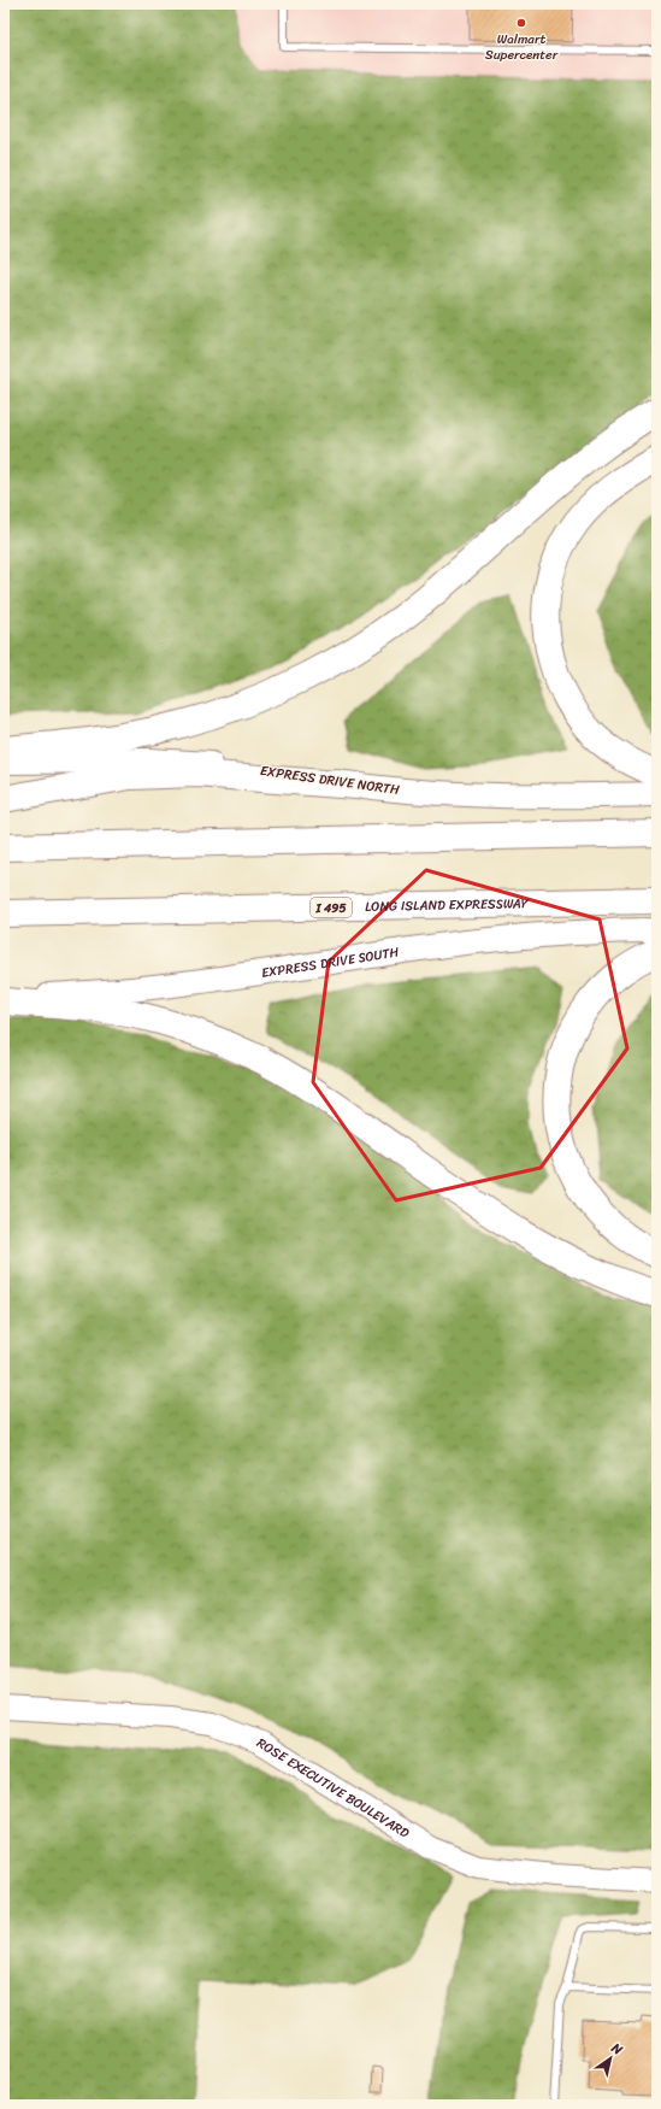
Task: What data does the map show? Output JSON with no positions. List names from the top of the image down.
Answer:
{
  "streets": {
    "highway": ["LONG ISLAND EXPRESSWAY", "I 495"],
    "main road": ["EXPRESS DRIVE NORTH", "EXPRESS DRIVE SOUTH"],
    "street": ["ROSE EXECUTIVE BOULEVARD"]
  },
  "places": ["Walmart Supercenter"],
  "north": "top right"
}
